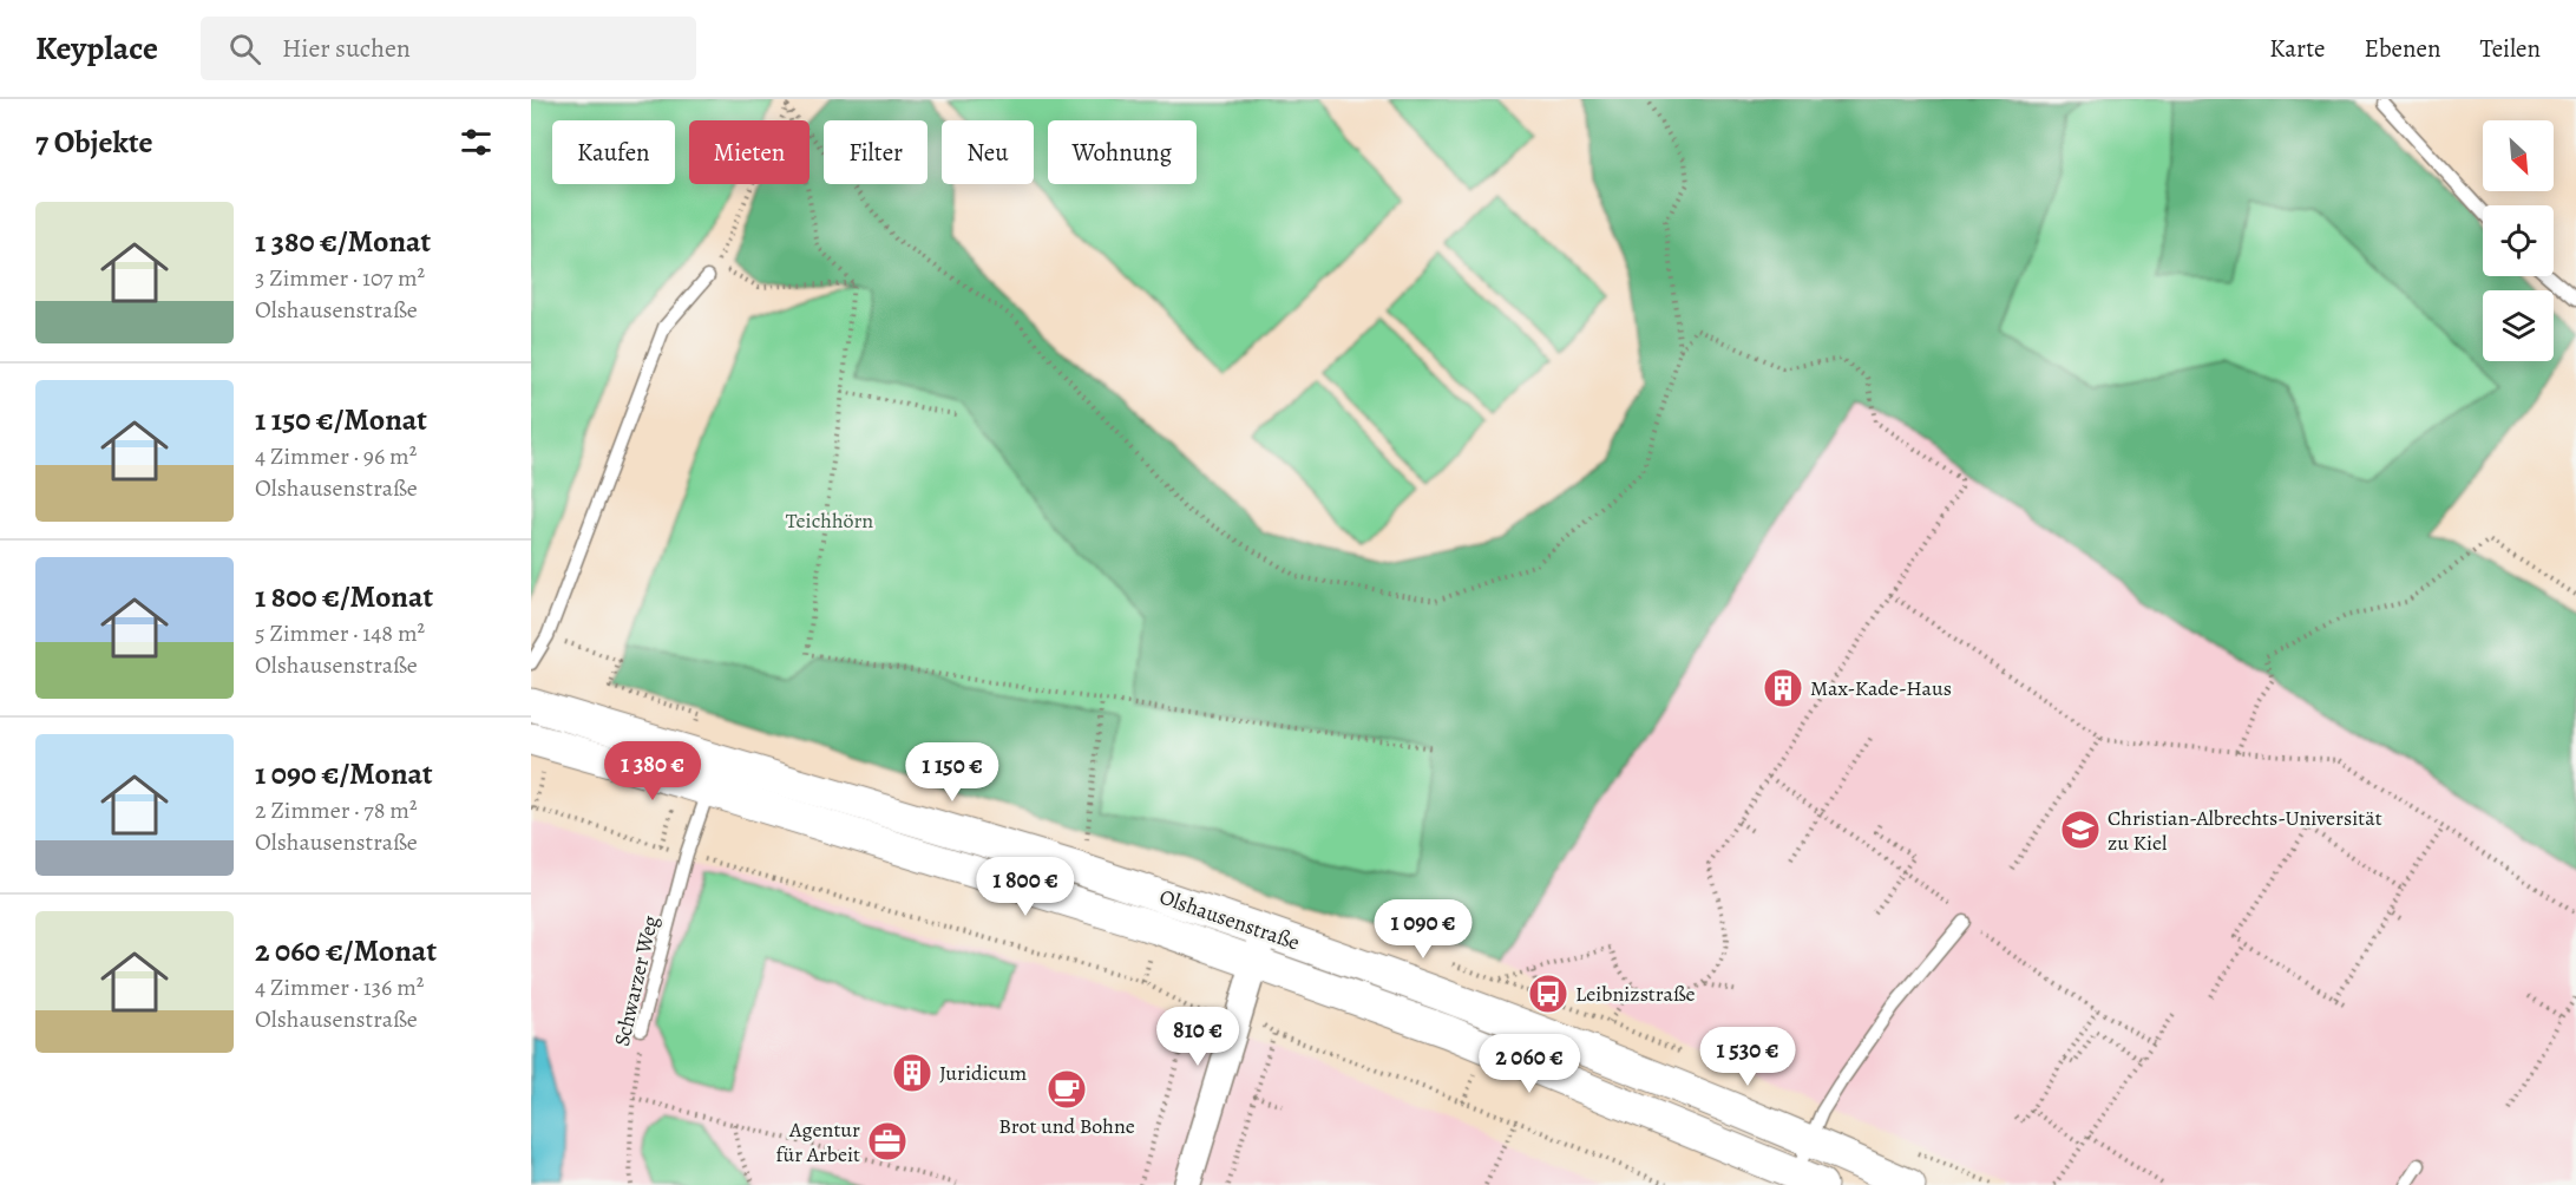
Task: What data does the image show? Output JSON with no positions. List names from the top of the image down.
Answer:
{
  "streets": {
    "street": ["Olshausenstraße"],
    "lane": ["Schwarzer Weg"]
  },
  "crossings": [
    ["Olshausenstraße", "Schwarzer Weg"]
  ],
  "parks": ["Teichhörn"],
  "places": {
    "building": ["Max-Kade-Haus", "Juridicum"],
    "school or university": ["Christian-Albrechts-Universität zu Kiel"],
    "bus stop": ["Leibnizstraße"],
    "cafe": ["Brot und Bohne"],
    "office": ["Agentur für Arbeit"]
  },
  "north": "bottom right",
  "page": {
    "header": "Keyplace",
    "search": "Hier suchen",
    "nav": ["Karte", "Ebenen", "Teilen"],
    "heading": "7 Objekte",
    "chip": [
      "Kaufen",
      "Mieten",
      "Filter",
      "Neu",
      "Wohnung"
    ],
    "list": [
      {
        "name": "1 380 €/Monat",
        "note": "3 Zimmer · 107 m² · Olshausenstraße"
      },
      {
        "name": "1 150 €/Monat",
        "note": "4 Zimmer · 96 m² · Olshausenstraße"
      },
      {
        "name": "1 800 €/Monat",
        "note": "5 Zimmer · 148 m² · Olshausenstraße"
      },
      {
        "name": "1 090 €/Monat",
        "note": "2 Zimmer · 78 m² · Olshausenstraße"
      },
      {
        "name": "2 060 €/Monat",
        "note": "4 Zimmer · 136 m² · Olshausenstraße"
      }
    ],
    "price": [
      "1 380 €",
      "1 150 €",
      "1 800 €",
      "1 090 €",
      "810 €",
      "1 530 €",
      "2 060 €"
    ]
  }
}
